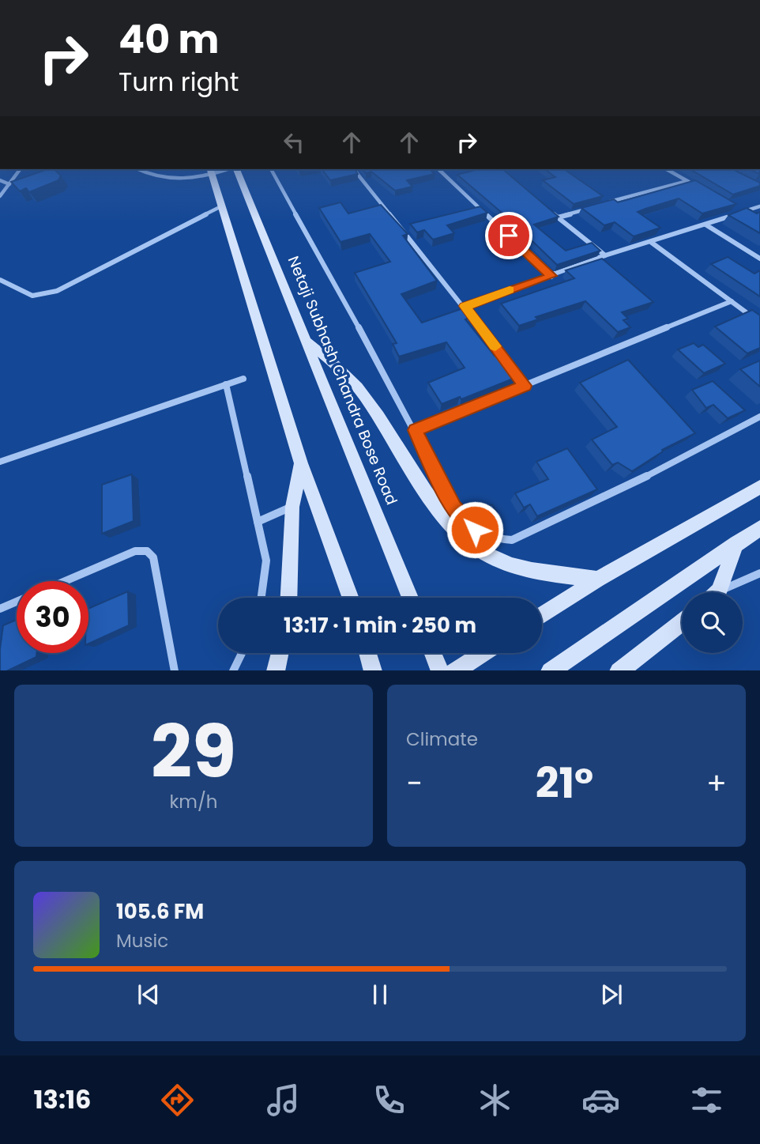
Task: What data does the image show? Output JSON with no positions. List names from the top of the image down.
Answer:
{
  "streets": {
    "main road": ["Netaji Subhash Chandra Bose Road"]
  },
  "page": {
    "turn": ["40 m", "Turn right"],
    "limit": "30",
    "trip": "13:17 · 1 min · 250 m",
    "tile": [
      ["29", "km/h"],
      "Climate"
    ],
    "heat": ["−", "21°", "+"],
    "song": ["105.6 FM", "Music"],
    "tabs": "13:16"
  }
}
